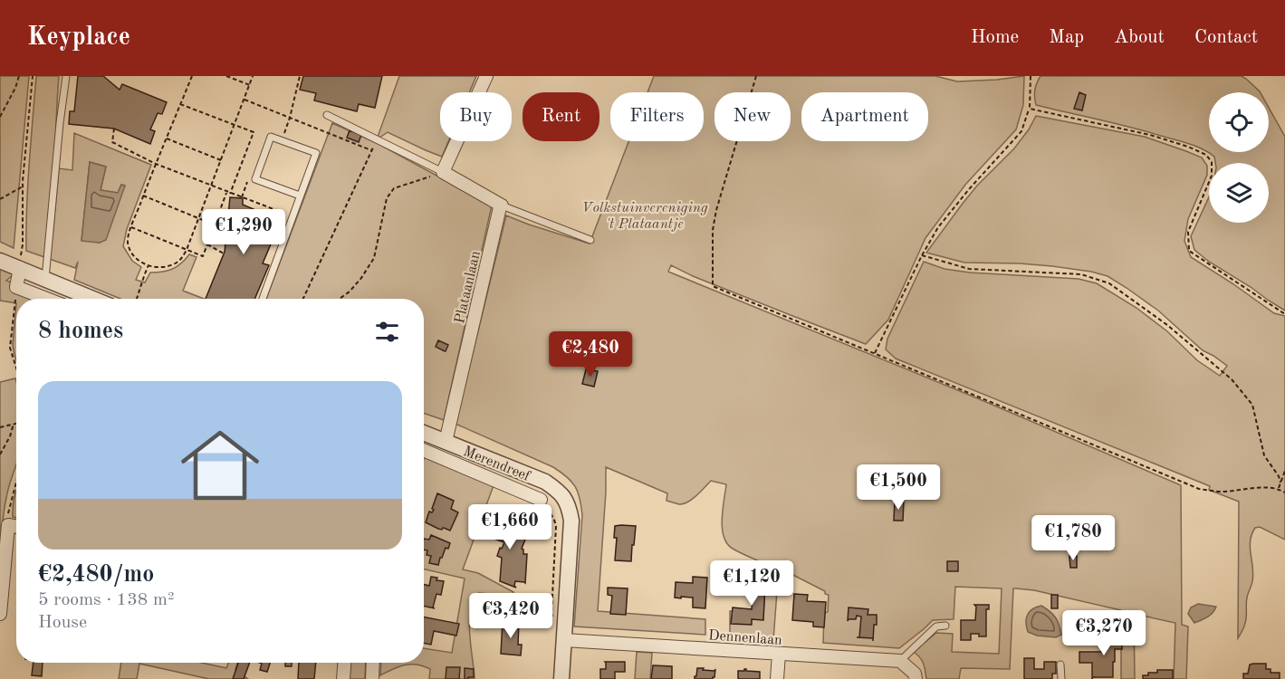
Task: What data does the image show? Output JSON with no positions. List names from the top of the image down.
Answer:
{
  "streets": {
    "street": ["Plataanlaan", "Merendreef", "Dennenlaan"]
  },
  "crossings": [
    ["Plataanlaan", "Merendreef"],
    ["Merendreef", "Dennenlaan"]
  ],
  "parks": ["Volkstuinvereniging 't Plataantje"],
  "page": {
    "header": "Keyplace",
    "nav": [
      "Home",
      "Map",
      "About",
      "Contact"
    ],
    "chip": [
      "Buy",
      "Rent",
      "Filters",
      "New",
      "Apartment"
    ],
    "price": [
      "€1,290",
      "€2,480",
      "€1,500",
      "€1,660",
      "€1,780",
      "€1,120",
      "€3,420",
      "€3,270"
    ],
    "heading": "8 homes",
    "list": [
      {
        "name": "€2,480/mo",
        "note": "5 rooms · 138 m² · House"
      }
    ]
  }
}
